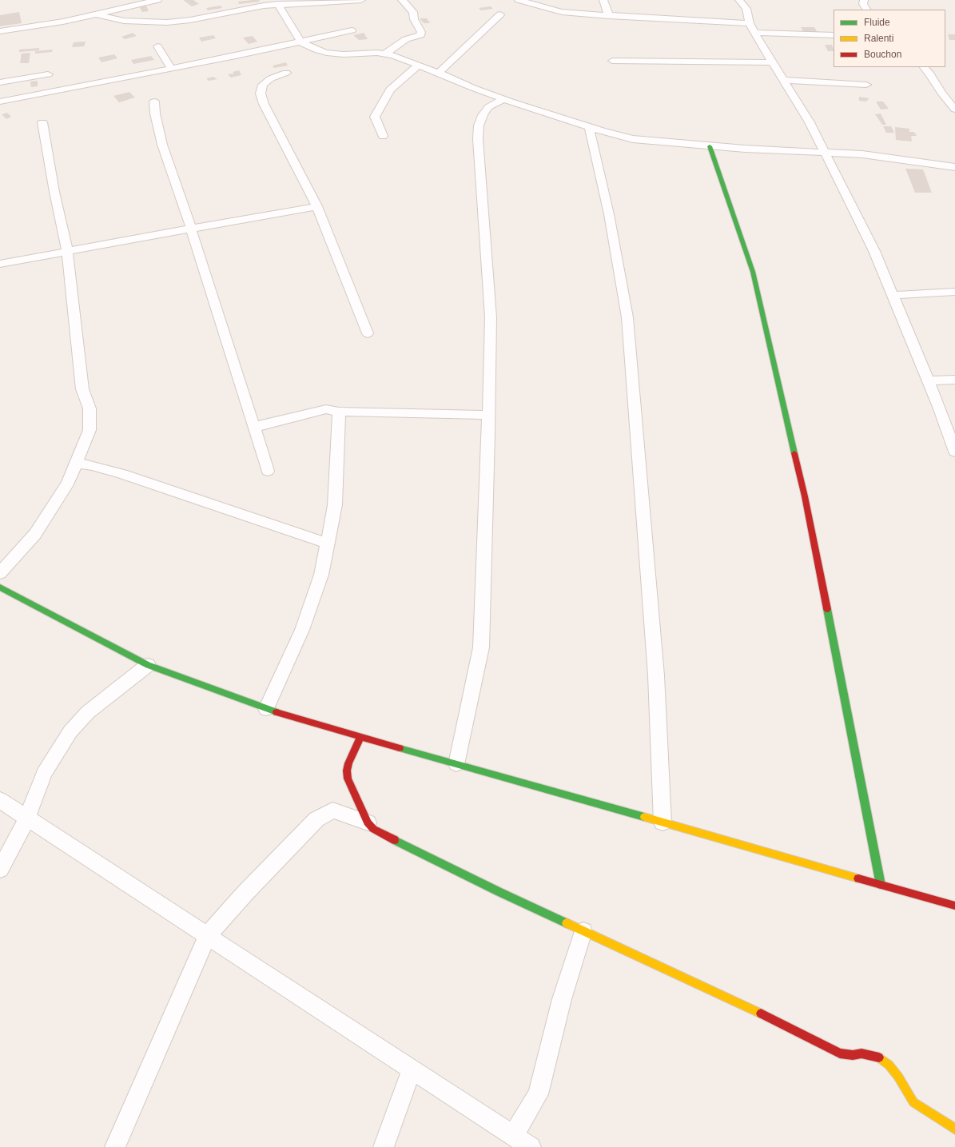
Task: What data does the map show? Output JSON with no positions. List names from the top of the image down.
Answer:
{
  "legend": ["Fluide", "Ralenti", "Bouchon"]
}
